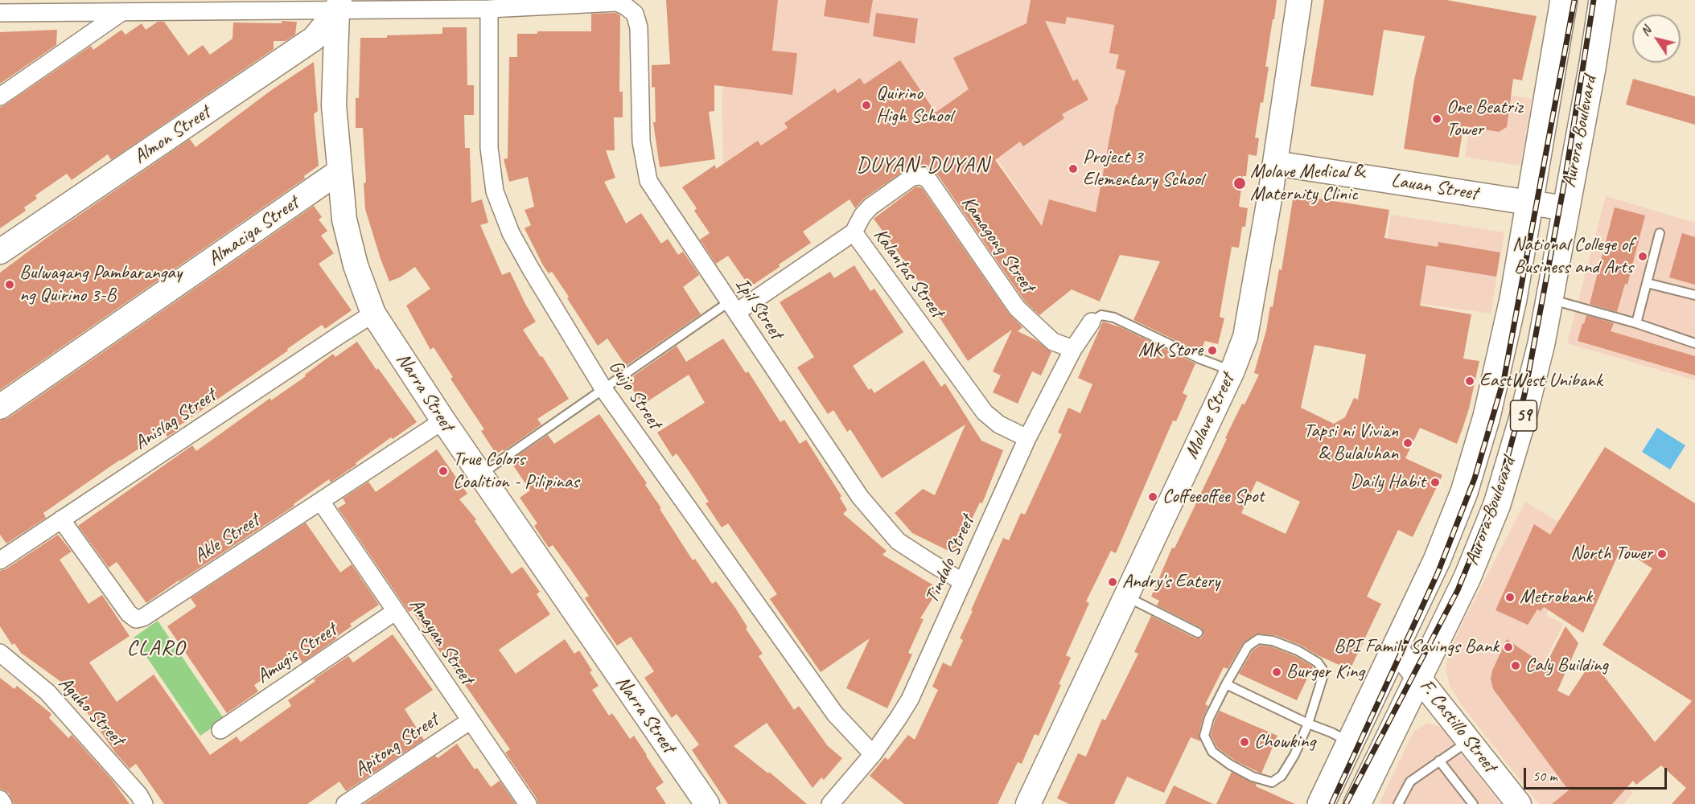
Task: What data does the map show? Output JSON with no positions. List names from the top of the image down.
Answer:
{
  "streets": {
    "main road": ["Aurora Boulevard", "59"],
    "street": [
      "Almon Street",
      "Lauan Street",
      "Almaciga Street",
      "Kamagong Street",
      "Kalantas Street",
      "Ipil Street",
      "Narra Street",
      "Guijo Street",
      "Molave Street",
      "Anislag Street",
      "Akle Street",
      "Tindalo Street",
      "Amayan Street",
      "Amugis Street",
      "Aguho Street",
      "F. Castillo Street",
      "Apitong Street"
    ]
  },
  "crossings": [
    ["Aurora Boulevard", "Lauan Street"],
    ["Aurora Boulevard", "F. Castillo Street"],
    ["Almon Street", "Narra Street"],
    ["Lauan Street", "Molave Street"],
    ["Almaciga Street", "Narra Street"],
    ["Kamagong Street", "Kalantas Street"],
    ["Kamagong Street", "Tindalo Street"],
    ["Kalantas Street", "Ipil Street"],
    ["Kalantas Street", "Narra Street"],
    ["Kalantas Street", "Guijo Street"],
    ["Kalantas Street", "Tindalo Street"],
    ["Ipil Street", "Guijo Street"],
    ["Ipil Street", "Tindalo Street"],
    ["Narra Street", "Anislag Street"],
    ["Narra Street", "Akle Street"],
    ["Guijo Street", "Tindalo Street"],
    ["Anislag Street", "Akle Street"],
    ["Akle Street", "Amayan Street"],
    ["Amayan Street", "Amugis Street"],
    ["Amayan Street", "Apitong Street"]
  ],
  "districts": ["DUYAN-DUYAN", "CLARO"],
  "places": [
    "Quirino High School",
    "One Beatriz Tower",
    "Project 3 Elementary School",
    "Molave Medical & Maternity Clinic",
    "National College of Business and Arts",
    "Bulwagang Pambarangay ng Quirino 3-B",
    "MK Store",
    "EastWest Unibank",
    "Tapsi ni Vivian & Bulaluhan",
    "True Colors Coalition - Pilipinas",
    "Daily Habit",
    "Coffeeoffee Spot",
    "North Tower",
    "Andry's Eatery",
    "Metrobank",
    "BPI Family Savings Bank",
    "Caly Building",
    "Burger King",
    "Chowking"
  ],
  "scale_bar": "50 m",
  "north": "top left"
}
